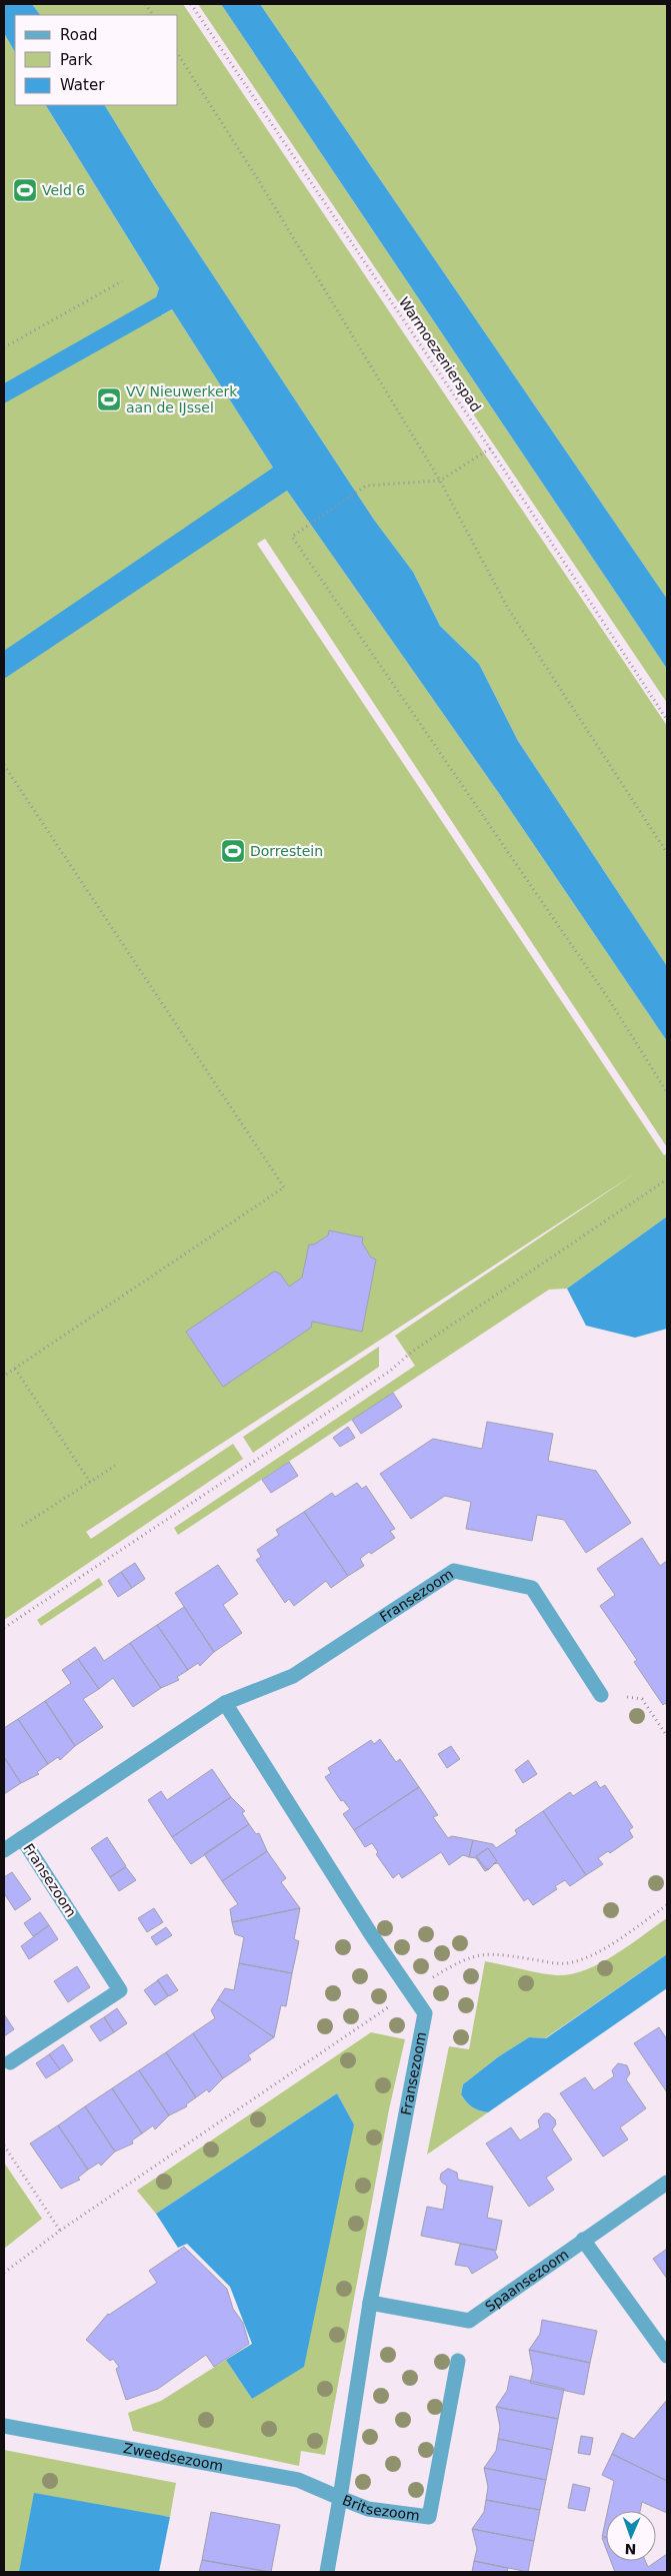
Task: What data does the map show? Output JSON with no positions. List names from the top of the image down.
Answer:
{
  "streets": {
    "street": [
      "Fransezoom",
      "Spaansezoom",
      "Zweedsezoom",
      "Britsezoom"
    ],
    "path": ["Warmoezenierspad"]
  },
  "crossings": [
    ["Fransezoom", "Spaansezoom"],
    ["Fransezoom", "Zweedsezoom"],
    ["Fransezoom", "Britsezoom"],
    ["Zweedsezoom", "Britsezoom"]
  ],
  "places": {
    "sports": ["Veld 6", "VV Nieuwerkerk aan de IJssel", "Dorrestein"]
  },
  "legend": ["Road", "Park", "Water"],
  "north": "bottom"
}
